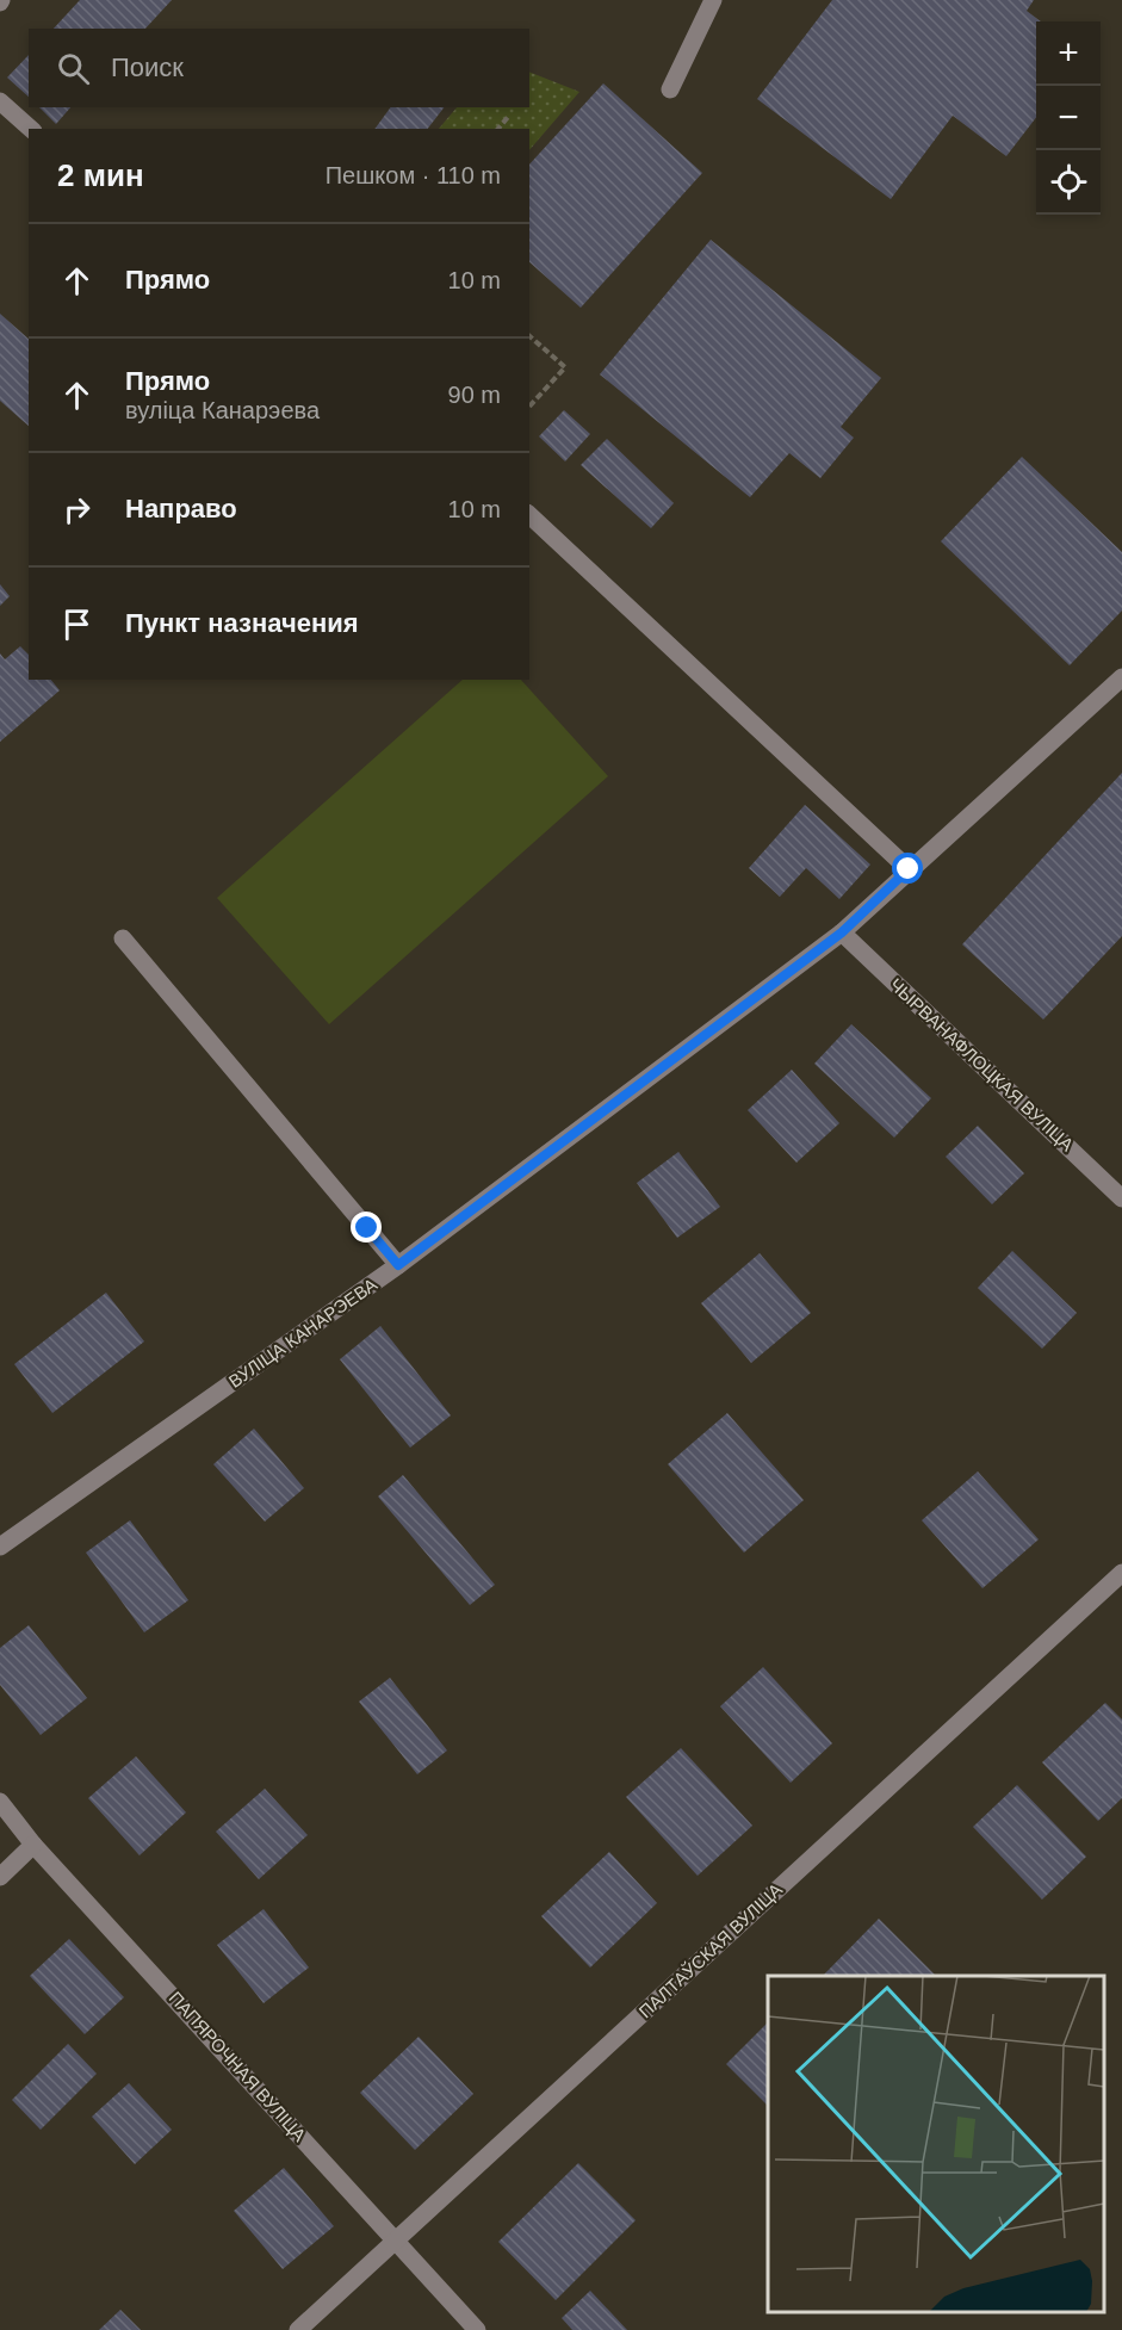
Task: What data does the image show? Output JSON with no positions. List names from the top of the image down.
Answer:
{
  "streets": {
    "street": [
      "ЧЫРВАНАФЛОЦКАЯ ВУЛІЦА",
      "ВУЛІЦА КАНАРЭЕВА",
      "ПАЛТАЎСКАЯ ВУЛІЦА",
      "ПАПЯРОЧНАЯ ВУЛІЦА"
    ]
  },
  "crossings": [
    ["ЧЫРВАНАФЛОЦКАЯ ВУЛІЦА", "ВУЛІЦА КАНАРЭЕВА"],
    ["ПАЛТАЎСКАЯ ВУЛІЦА", "ПАПЯРОЧНАЯ ВУЛІЦА"]
  ],
  "page": {
    "map_buttons": ["+", "−"],
    "search": "Поиск",
    "heading": ["2 мин", "Пешком · 110 m"],
    "list": [
      ["Прямо", "10 m"],
      ["Прямо", "вуліца Канарэева", "90 m"],
      ["Направо", "10 m"],
      "Пункт назначения"
    ]
  }
}
